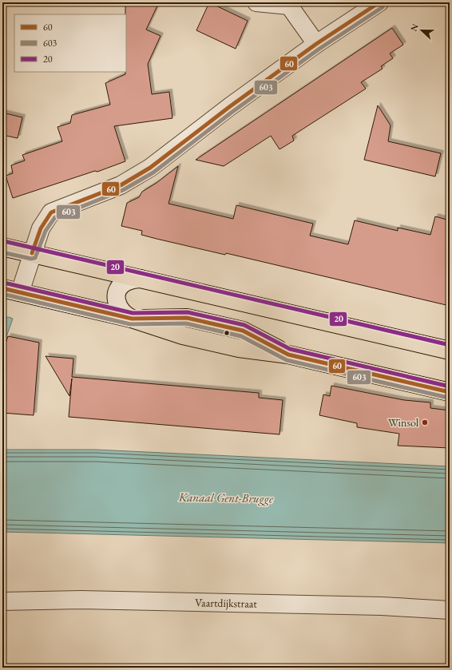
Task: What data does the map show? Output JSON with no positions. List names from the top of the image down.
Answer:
{
  "streets": {
    "street": ["Vaartdijkstraat"]
  },
  "water": ["Kanaal Gent-Brugge"],
  "places": ["Winsol"],
  "lines": ["transit line 60", "transit line 603", "transit line 20"],
  "legend": ["60", "603", "20"],
  "north": "left"
}
